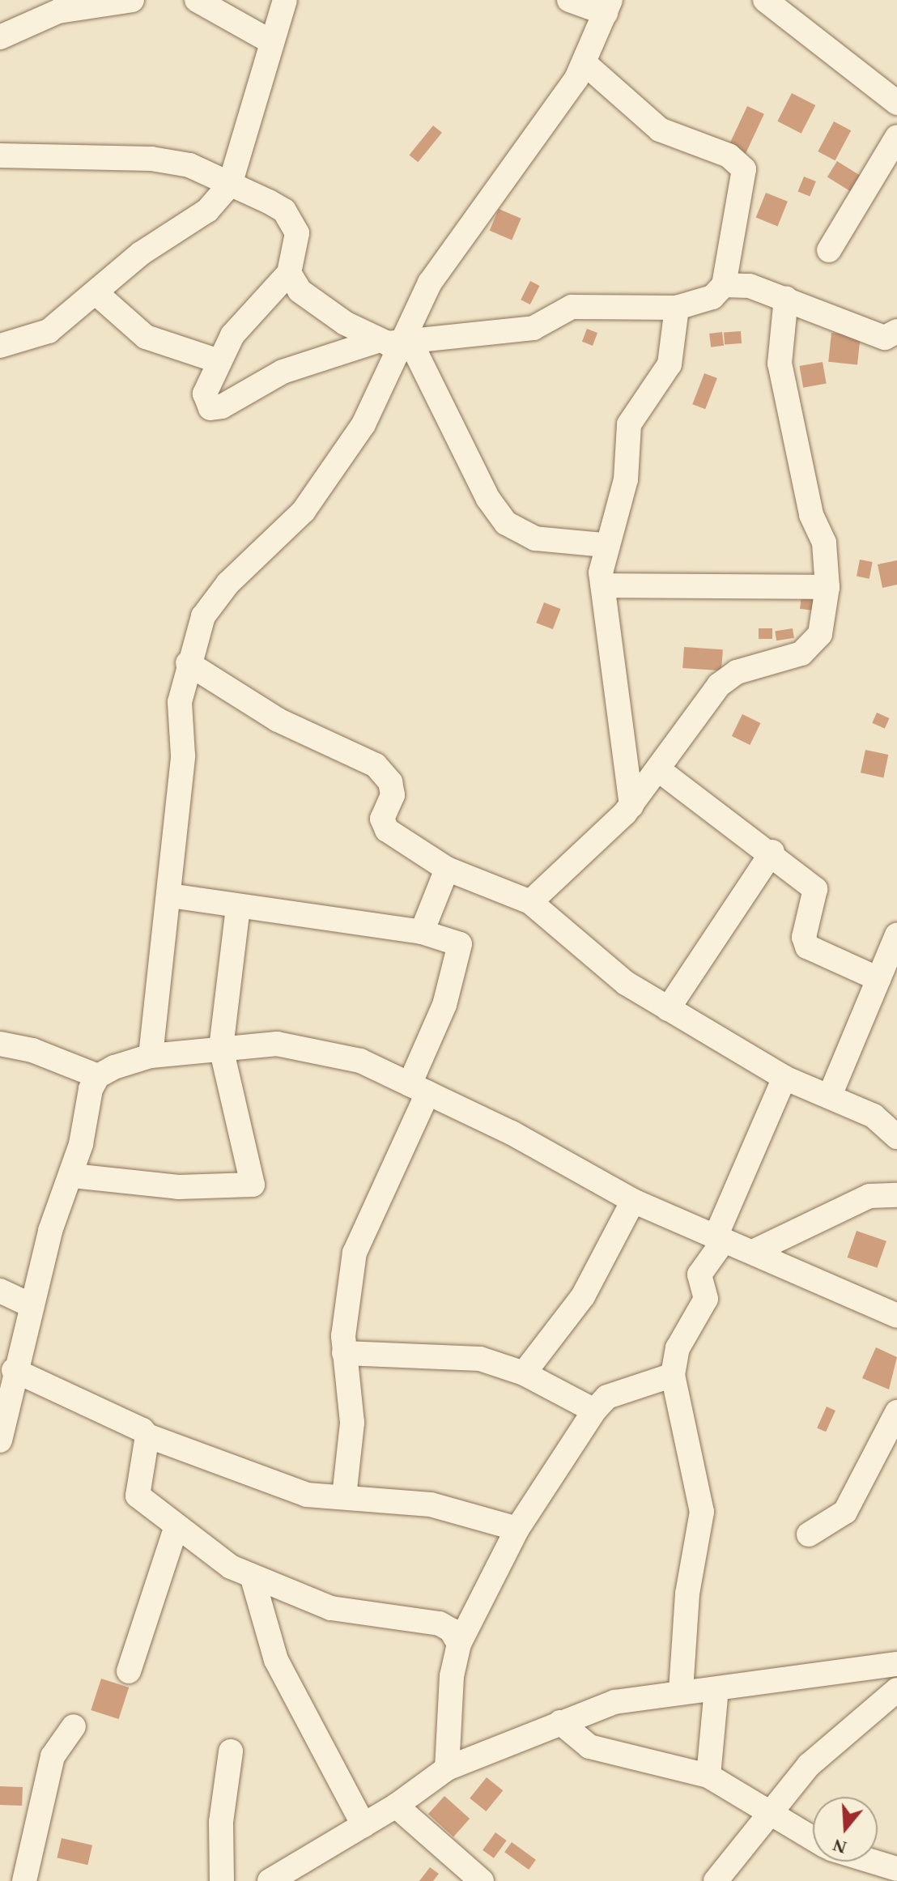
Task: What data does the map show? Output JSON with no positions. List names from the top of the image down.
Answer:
{
  "north": "bottom"
}
